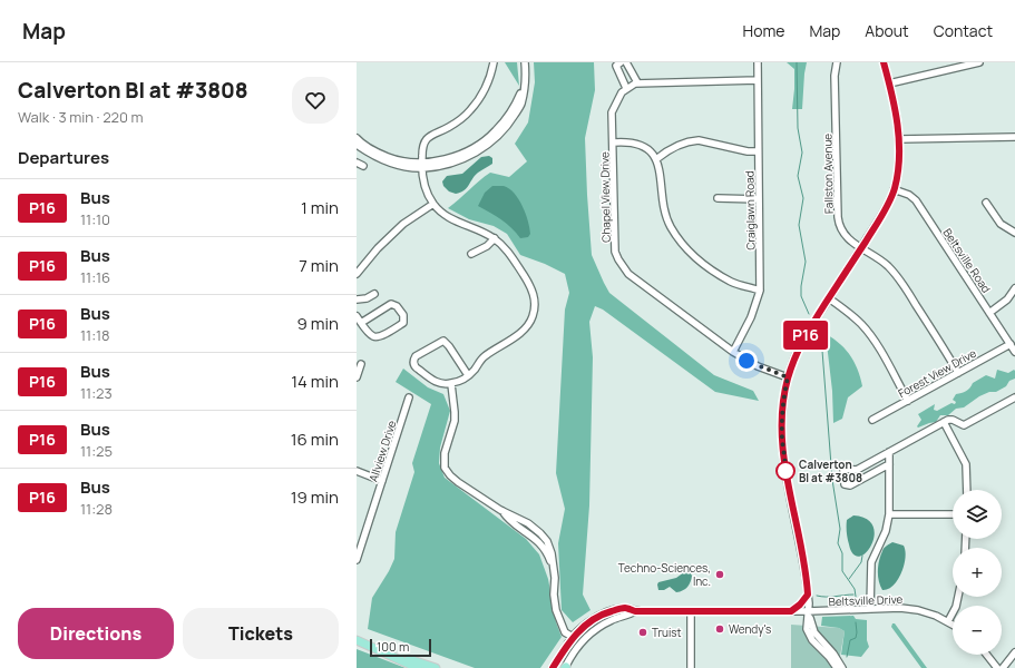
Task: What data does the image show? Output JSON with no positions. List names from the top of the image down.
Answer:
{
  "streets": {
    "street": [
      "Fallston Avenue",
      "Chapel View Drive",
      "Craiglawn Road",
      "Beltsville Road",
      "Forest View Drive",
      "Allview Drive",
      "Beltsville Drive"
    ]
  },
  "crossings": [
    ["Fallston Avenue", "Forest View Drive"],
    ["Chapel View Drive", "Craiglawn Road"],
    ["Beltsville Road", "Forest View Drive"]
  ],
  "places": [
    "Calverton Bl at #3808",
    "Techno-Sciences, Inc.",
    "Wendy's",
    "Truist"
  ],
  "lines": ["bus line P16"],
  "scale_bar": "100 m",
  "page": {
    "header": "Map",
    "nav": [
      "Home",
      "Map",
      "About",
      "Contact"
    ],
    "heading": [
      ["Calverton Bl at #3808", "Walk · 3 min · 220 m"],
      "Departures"
    ],
    "on_map": "P16",
    "list": [
      {
        "mark": "P16",
        "name": "Bus",
        "note": "11:10",
        "value": "1 min"
      },
      {
        "mark": "P16",
        "name": "Bus",
        "note": "11:16",
        "value": "7 min"
      },
      {
        "mark": "P16",
        "name": "Bus",
        "note": "11:18",
        "value": "9 min"
      },
      {
        "mark": "P16",
        "name": "Bus",
        "note": "11:23",
        "value": "14 min"
      },
      {
        "mark": "P16",
        "name": "Bus",
        "note": "11:25",
        "value": "16 min"
      },
      {
        "mark": "P16",
        "name": "Bus",
        "note": "11:28",
        "value": "19 min"
      }
    ],
    "map_buttons": ["+", "−"],
    "buttons": ["Directions", "Tickets"],
    "scale": "100 m"
  }
}
